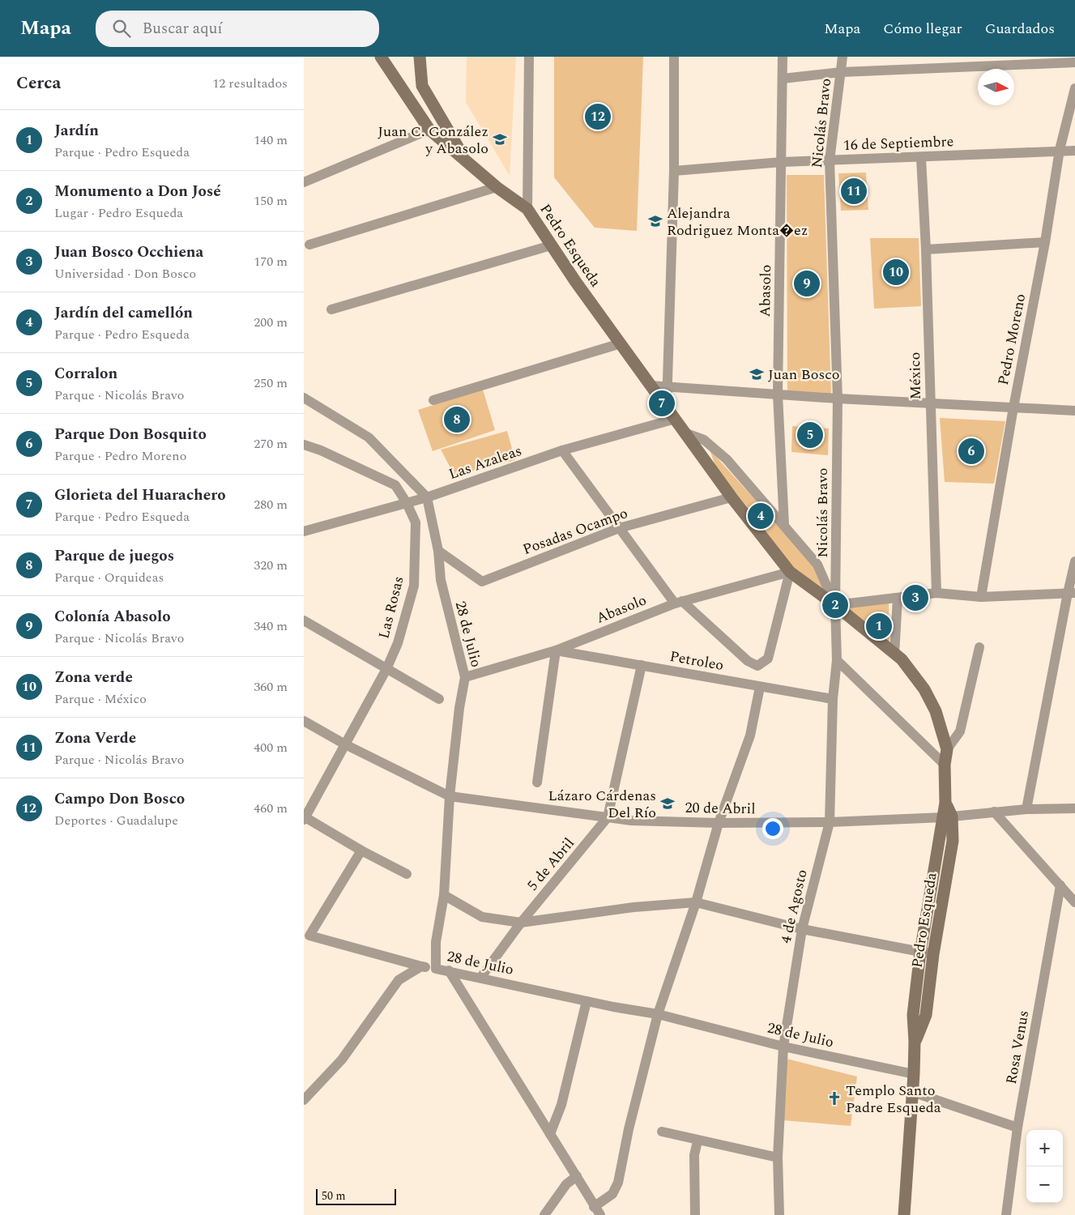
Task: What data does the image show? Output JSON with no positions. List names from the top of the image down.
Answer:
{
  "streets": {
    "street": [
      "Nicolás Bravo",
      "16 de Septiembre",
      "Pedro Esqueda",
      "Abasolo",
      "Pedro Moreno",
      "México",
      "Las Azaleas",
      "Posadas Ocampo",
      "Las Rosas",
      "28 de Julio",
      "Petroleo",
      "20 de Abril",
      "5 de Abril",
      "4 de Agosto",
      "Rosa Venus"
    ]
  },
  "crossings": [
    ["Nicolás Bravo", "16 de Septiembre"],
    ["Nicolás Bravo", "Pedro Esqueda"],
    ["Nicolás Bravo", "4 de Agosto"],
    ["16 de Septiembre", "Abasolo"],
    ["16 de Septiembre", "Pedro Moreno"],
    ["16 de Septiembre", "México"],
    ["Pedro Esqueda", "Abasolo"],
    ["Pedro Esqueda", "Las Azaleas"],
    ["Pedro Esqueda", "Posadas Ocampo"],
    ["Pedro Esqueda", "28 de Julio"],
    ["Pedro Esqueda", "20 de Abril"],
    ["Pedro Esqueda", "4 de Agosto"],
    ["Abasolo", "28 de Julio"],
    ["Abasolo", "Petroleo"],
    ["Las Azaleas", "Las Rosas"],
    ["Las Azaleas", "28 de Julio"],
    ["Posadas Ocampo", "28 de Julio"],
    ["Las Rosas", "20 de Abril"],
    ["28 de Julio", "20 de Abril"],
    ["28 de Julio", "5 de Abril"],
    ["28 de Julio", "4 de Agosto"],
    ["Petroleo", "5 de Abril"],
    ["Petroleo", "4 de Agosto"],
    ["20 de Abril", "5 de Abril"],
    ["20 de Abril", "4 de Agosto"]
  ],
  "places": {
    "school or university": [
      "Juan C. González y Abasolo",
      "Alejandra Rodriguez Monta�ez",
      "Juan Bosco",
      "Lázaro Cárdenas Del Río"
    ],
    "church": ["Templo Santo Padre Esqueda"]
  },
  "scale_bar": "50 m",
  "north": "right",
  "page": {
    "header": "Mapa",
    "search": "Buscar aquí",
    "nav": ["Mapa", "Cómo llegar", "Guardados"],
    "heading": ["Cerca", "12 resultados"],
    "pins": [
      "12",
      "11",
      "10",
      "9",
      "7",
      "8",
      "5",
      "6",
      "4",
      "3",
      "2",
      "1"
    ],
    "list": [
      {
        "mark": "1",
        "name": "Jardín",
        "note": "Parque · Pedro Esqueda",
        "value": "140 m"
      },
      {
        "mark": "2",
        "name": "Monumento a Don José",
        "note": "Lugar · Pedro Esqueda",
        "value": "150 m"
      },
      {
        "mark": "3",
        "name": "Juan Bosco Occhiena",
        "note": "Universidad · Don Bosco",
        "value": "170 m"
      },
      {
        "mark": "4",
        "name": "Jardín del camellón",
        "note": "Parque · Pedro Esqueda",
        "value": "200 m"
      },
      {
        "mark": "5",
        "name": "Corralon",
        "note": "Parque · Nicolás Bravo",
        "value": "250 m"
      },
      {
        "mark": "6",
        "name": "Parque Don Bosquito",
        "note": "Parque · Pedro Moreno",
        "value": "270 m"
      },
      {
        "mark": "7",
        "name": "Glorieta del Huarachero",
        "note": "Parque · Pedro Esqueda",
        "value": "280 m"
      },
      {
        "mark": "8",
        "name": "Parque de juegos",
        "note": "Parque · Orquideas",
        "value": "320 m"
      },
      {
        "mark": "9",
        "name": "Colonía Abasolo",
        "note": "Parque · Nicolás Bravo",
        "value": "340 m"
      },
      {
        "mark": "10",
        "name": "Zona verde",
        "note": "Parque · México",
        "value": "360 m"
      },
      {
        "mark": "11",
        "name": "Zona Verde",
        "note": "Parque · Nicolás Bravo",
        "value": "400 m"
      },
      {
        "mark": "12",
        "name": "Campo Don Bosco",
        "note": "Deportes · Guadalupe",
        "value": "460 m"
      }
    ],
    "map_buttons": ["+", "−"],
    "scale": "50 m"
  }
}
